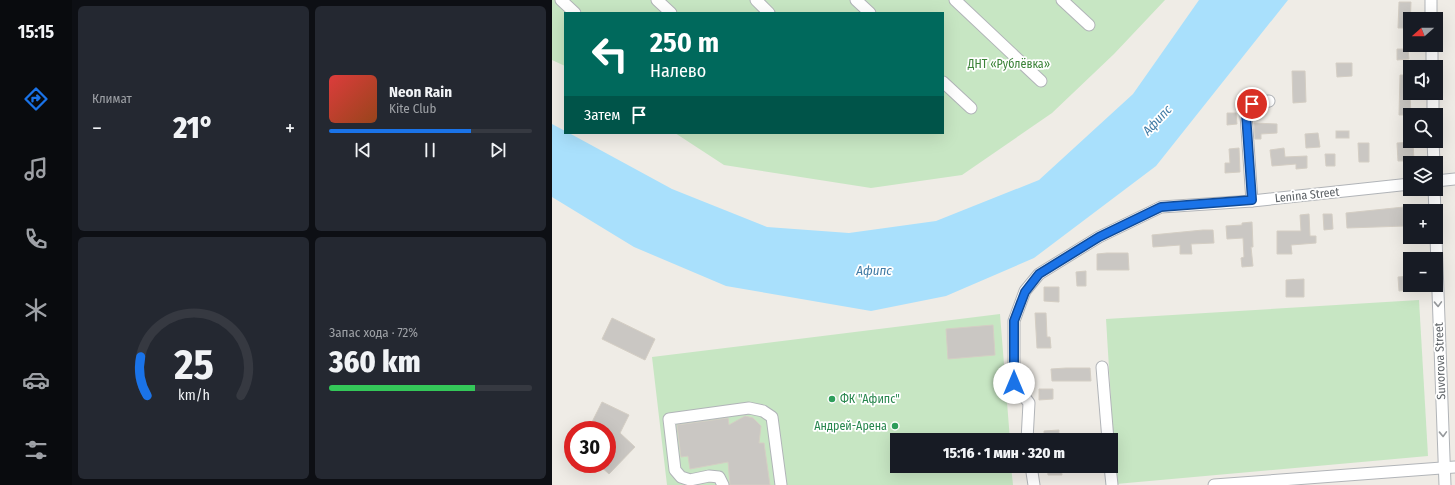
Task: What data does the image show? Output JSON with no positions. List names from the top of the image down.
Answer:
{
  "streets": {
    "street": ["Lenina Street", "Suvorova Street"]
  },
  "one_way": ["Suvorova Street"],
  "water": ["Афипс"],
  "parks": ["ДНТ «Рублёвка»"],
  "places": ["ФК \"Афипс\"", "Андрей-Арена"],
  "north": "left",
  "page": {
    "tabs": "15:15",
    "tile": [
      "Климат",
      ["Запас хода · 72%", "360 km"]
    ],
    "map_buttons": ["+", "−"],
    "turn": ["250 m", "Налево"],
    "song": ["Neon Rain", "Kite Club"],
    "then": "Затем",
    "heat": ["−", "21°", "+"],
    "limit": "30",
    "trip": "15:16 · 1 мин · 320 m",
    "gauge": ["25", "km/h"]
  }
}
